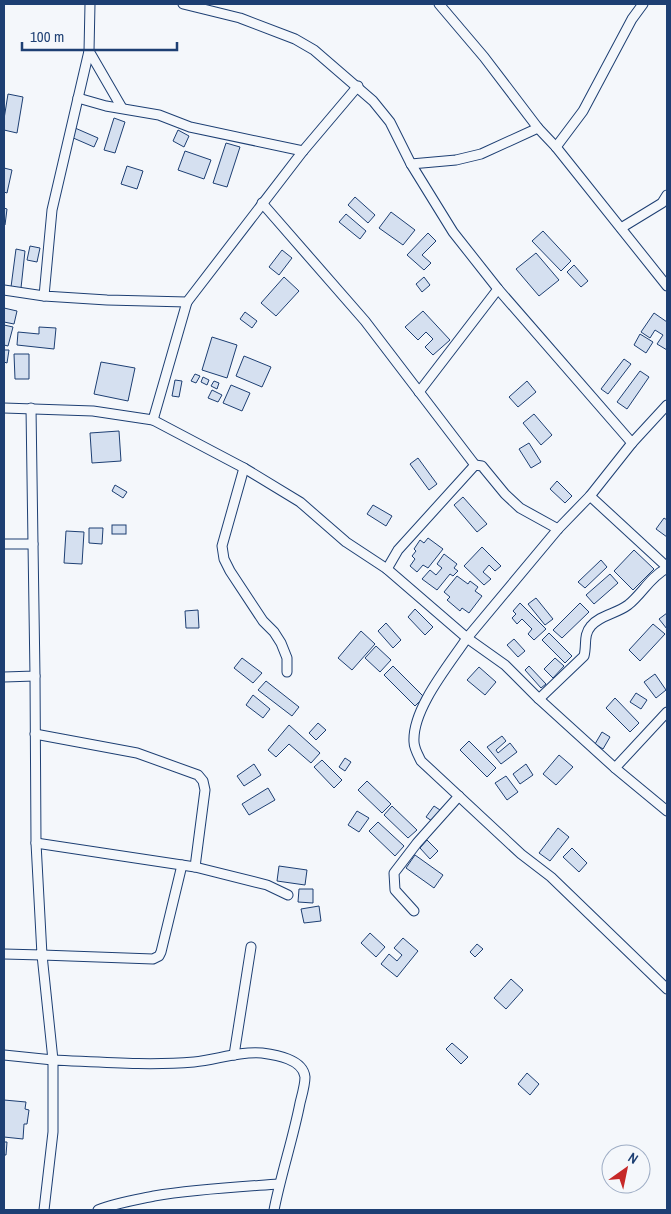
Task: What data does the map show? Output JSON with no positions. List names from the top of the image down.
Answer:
{
  "scale_bar": "100 m",
  "north": "top right"
}
